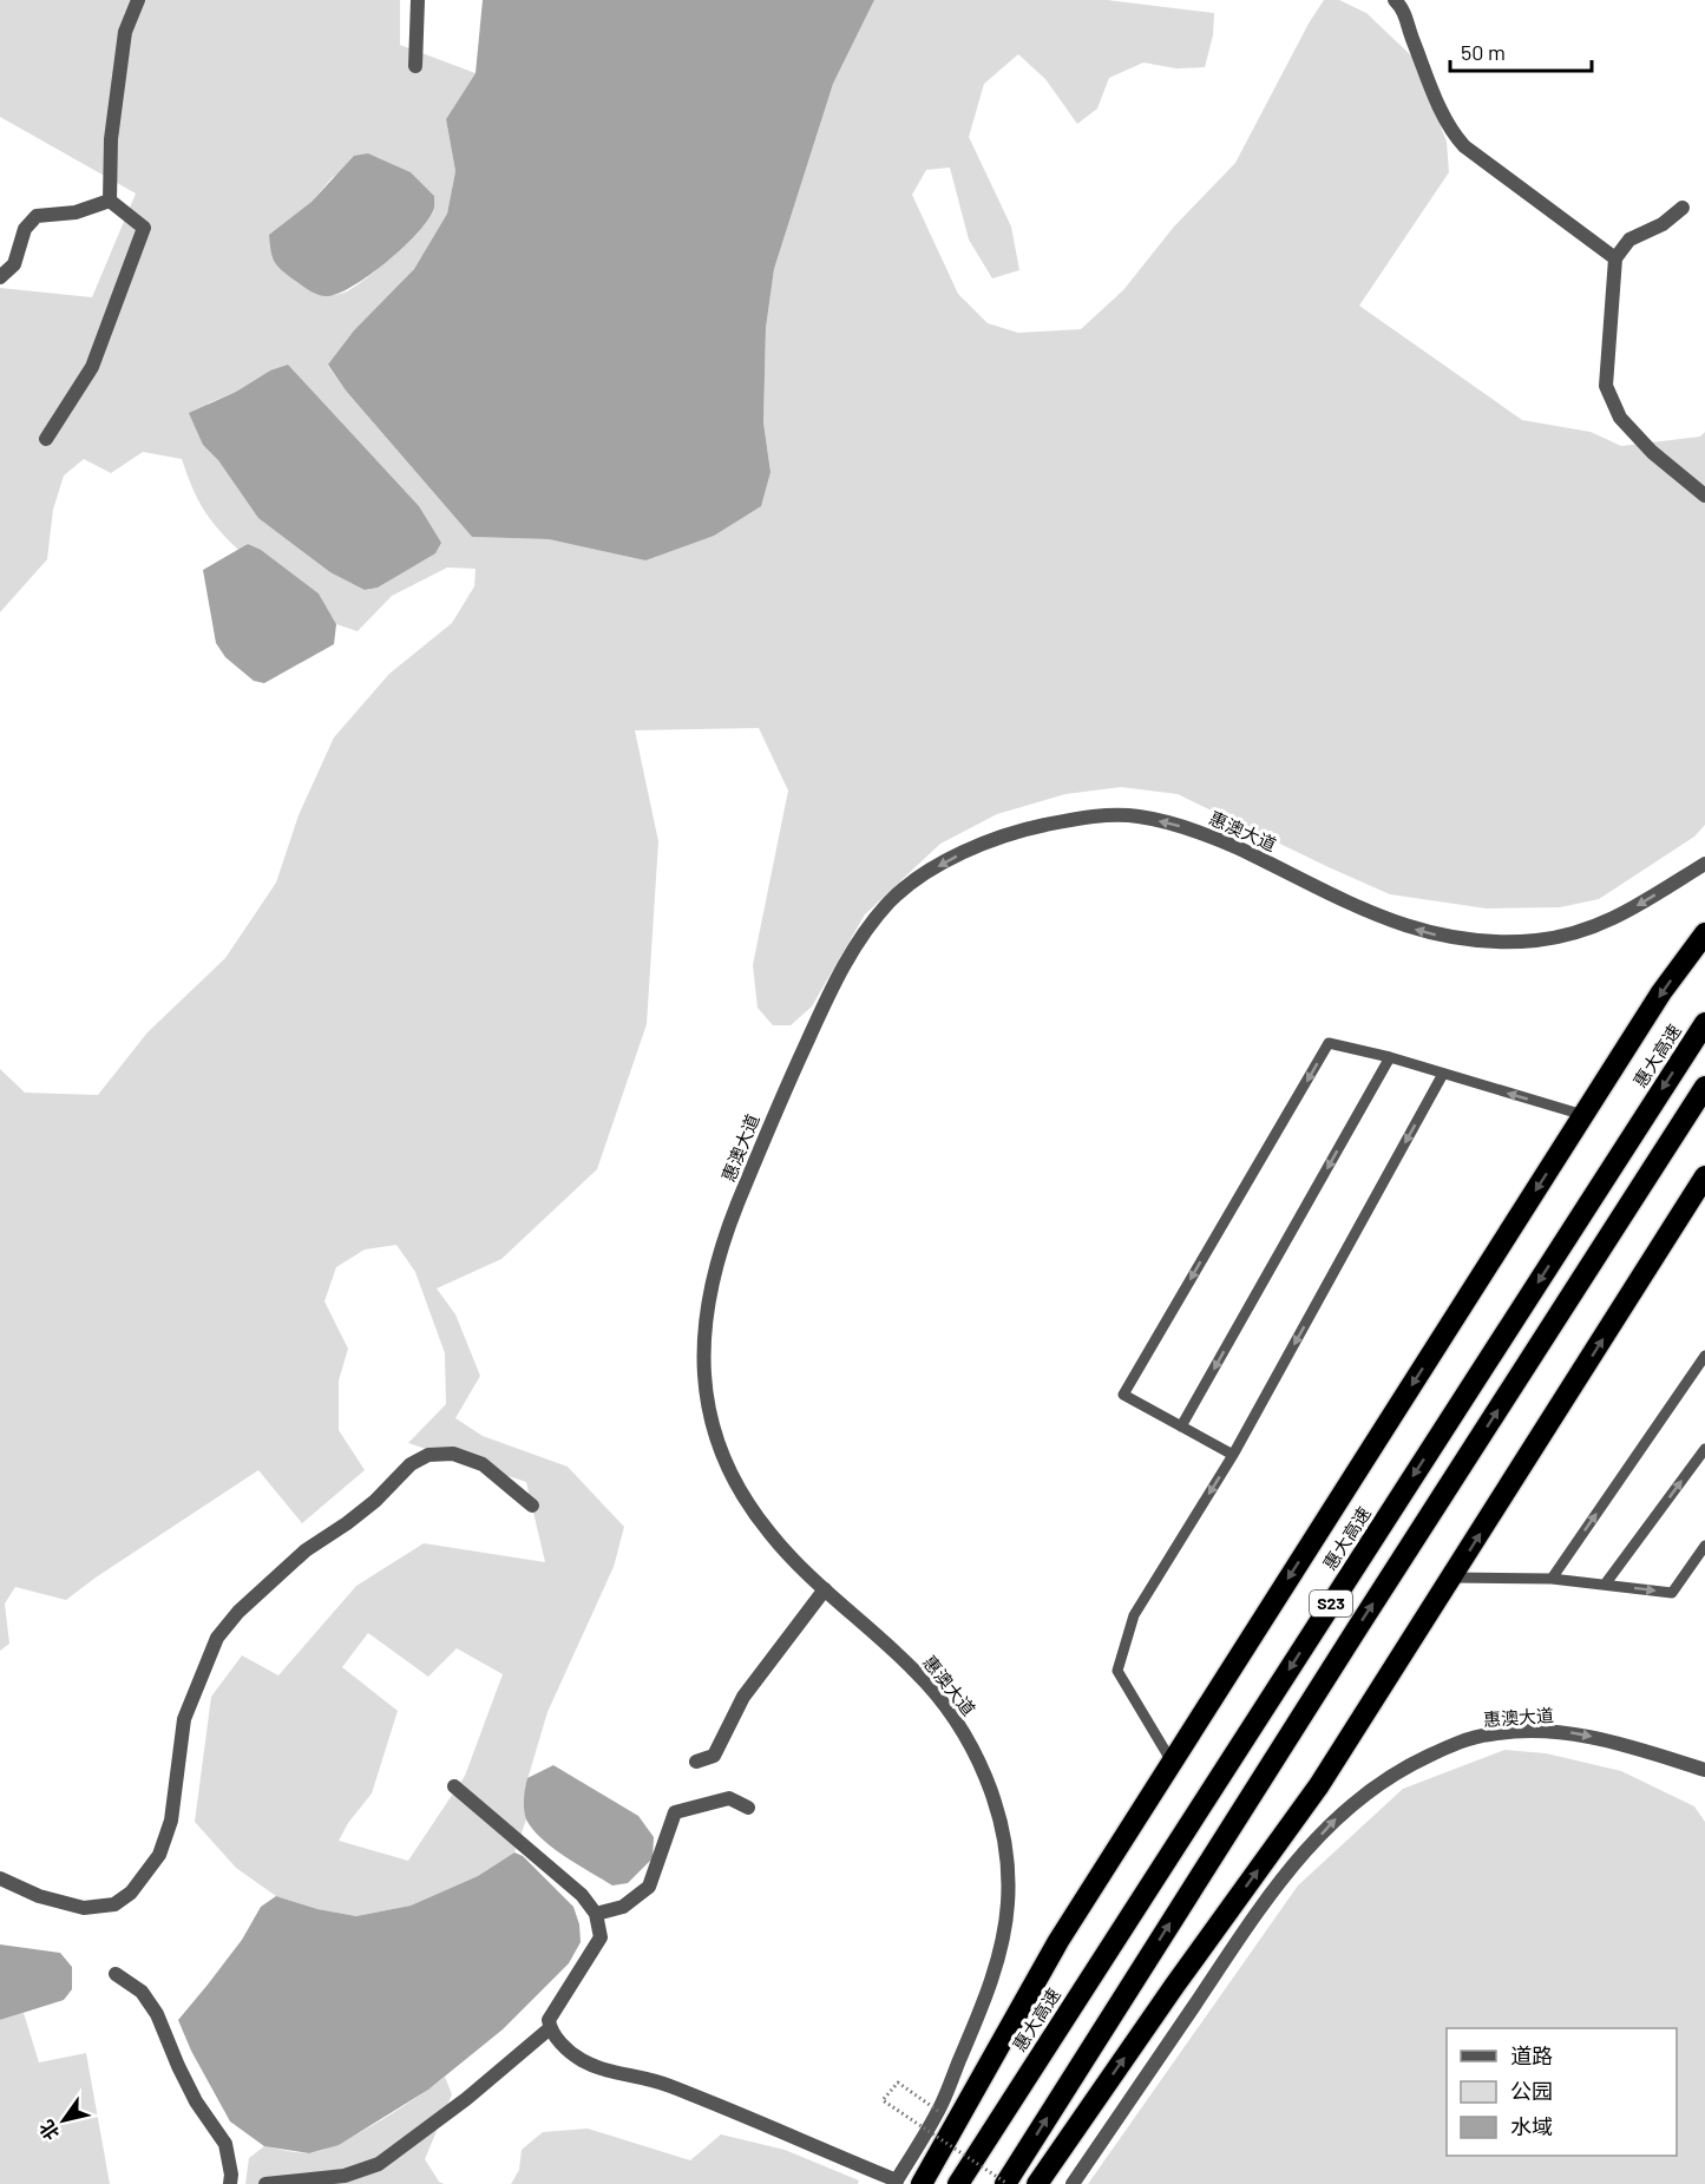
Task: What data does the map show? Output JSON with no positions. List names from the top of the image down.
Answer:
{
  "streets": {
    "highway": ["惠大高速", "S23"],
    "street": ["惠澳大道"]
  },
  "legend": ["道路", "公园", "水域"],
  "scale_bar": "50 m",
  "north": "bottom left"
}
